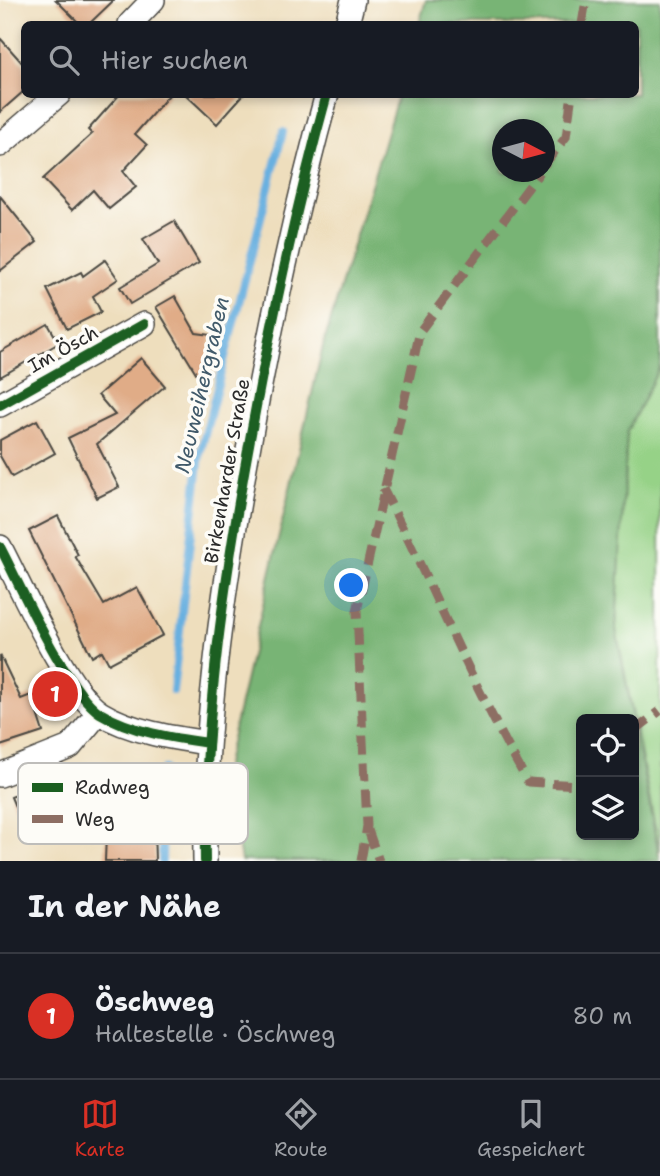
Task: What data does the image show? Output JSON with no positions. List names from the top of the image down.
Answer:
{
  "streets": {
    "street": ["Im Ösch", "Birkenharder Straße"]
  },
  "water": ["Neuweihergraben"],
  "legend": ["Radweg", "Weg"],
  "north": "right",
  "page": {
    "search": "Hier suchen",
    "pins": "1",
    "heading": "In der Nähe",
    "list": [
      {
        "mark": "1",
        "name": "Öschweg",
        "note": "Haltestelle · Öschweg",
        "value": "80 m"
      }
    ],
    "nav": ["Karte", "Route", "Gespeichert"]
  }
}
